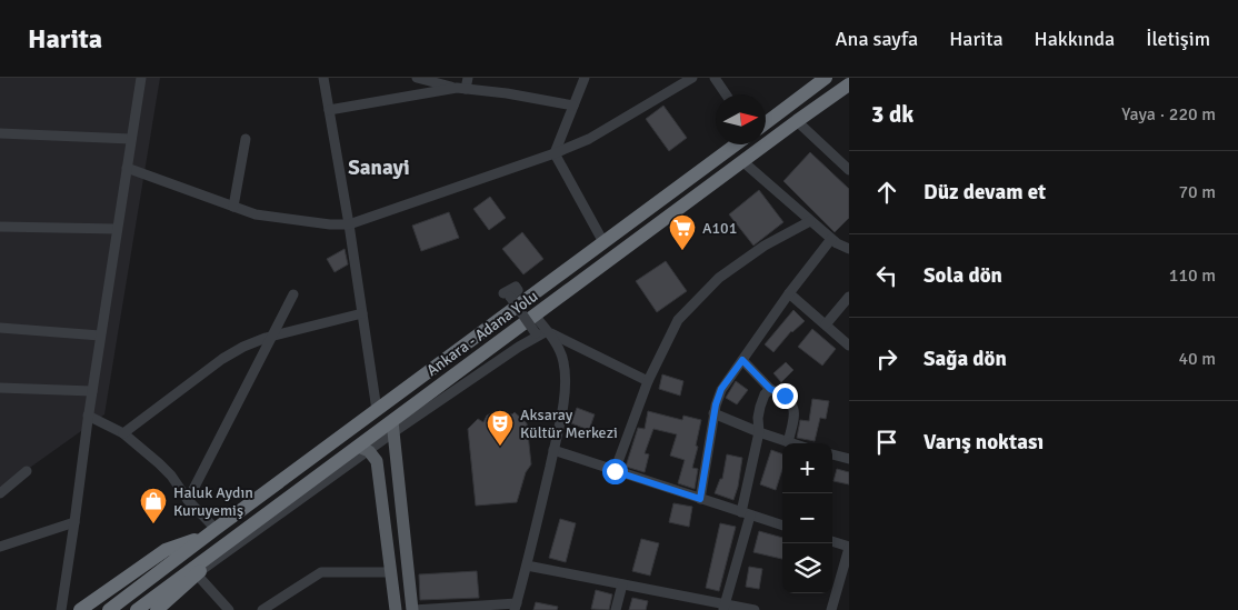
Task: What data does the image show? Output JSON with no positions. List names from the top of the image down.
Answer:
{
  "streets": {
    "highway": ["Ankara - Adana Yolu"]
  },
  "districts": ["Sanayi"],
  "places": {
    "supermarket": ["A101"],
    "theatre": ["Aksaray Kültür Merkezi"],
    "shop": ["Haluk Aydın Kuruyemiş"]
  },
  "north": "right",
  "page": {
    "header": "Harita",
    "nav": [
      "Ana sayfa",
      "Harita",
      "Hakkında",
      "İletişim"
    ],
    "heading": ["3 dk", "Yaya · 220 m"],
    "list": [
      ["Düz devam et", "70 m"],
      ["Sola dön", "110 m"],
      ["Sağa dön", "40 m"],
      "Varış noktası"
    ],
    "map_buttons": ["+", "−"]
  }
}
